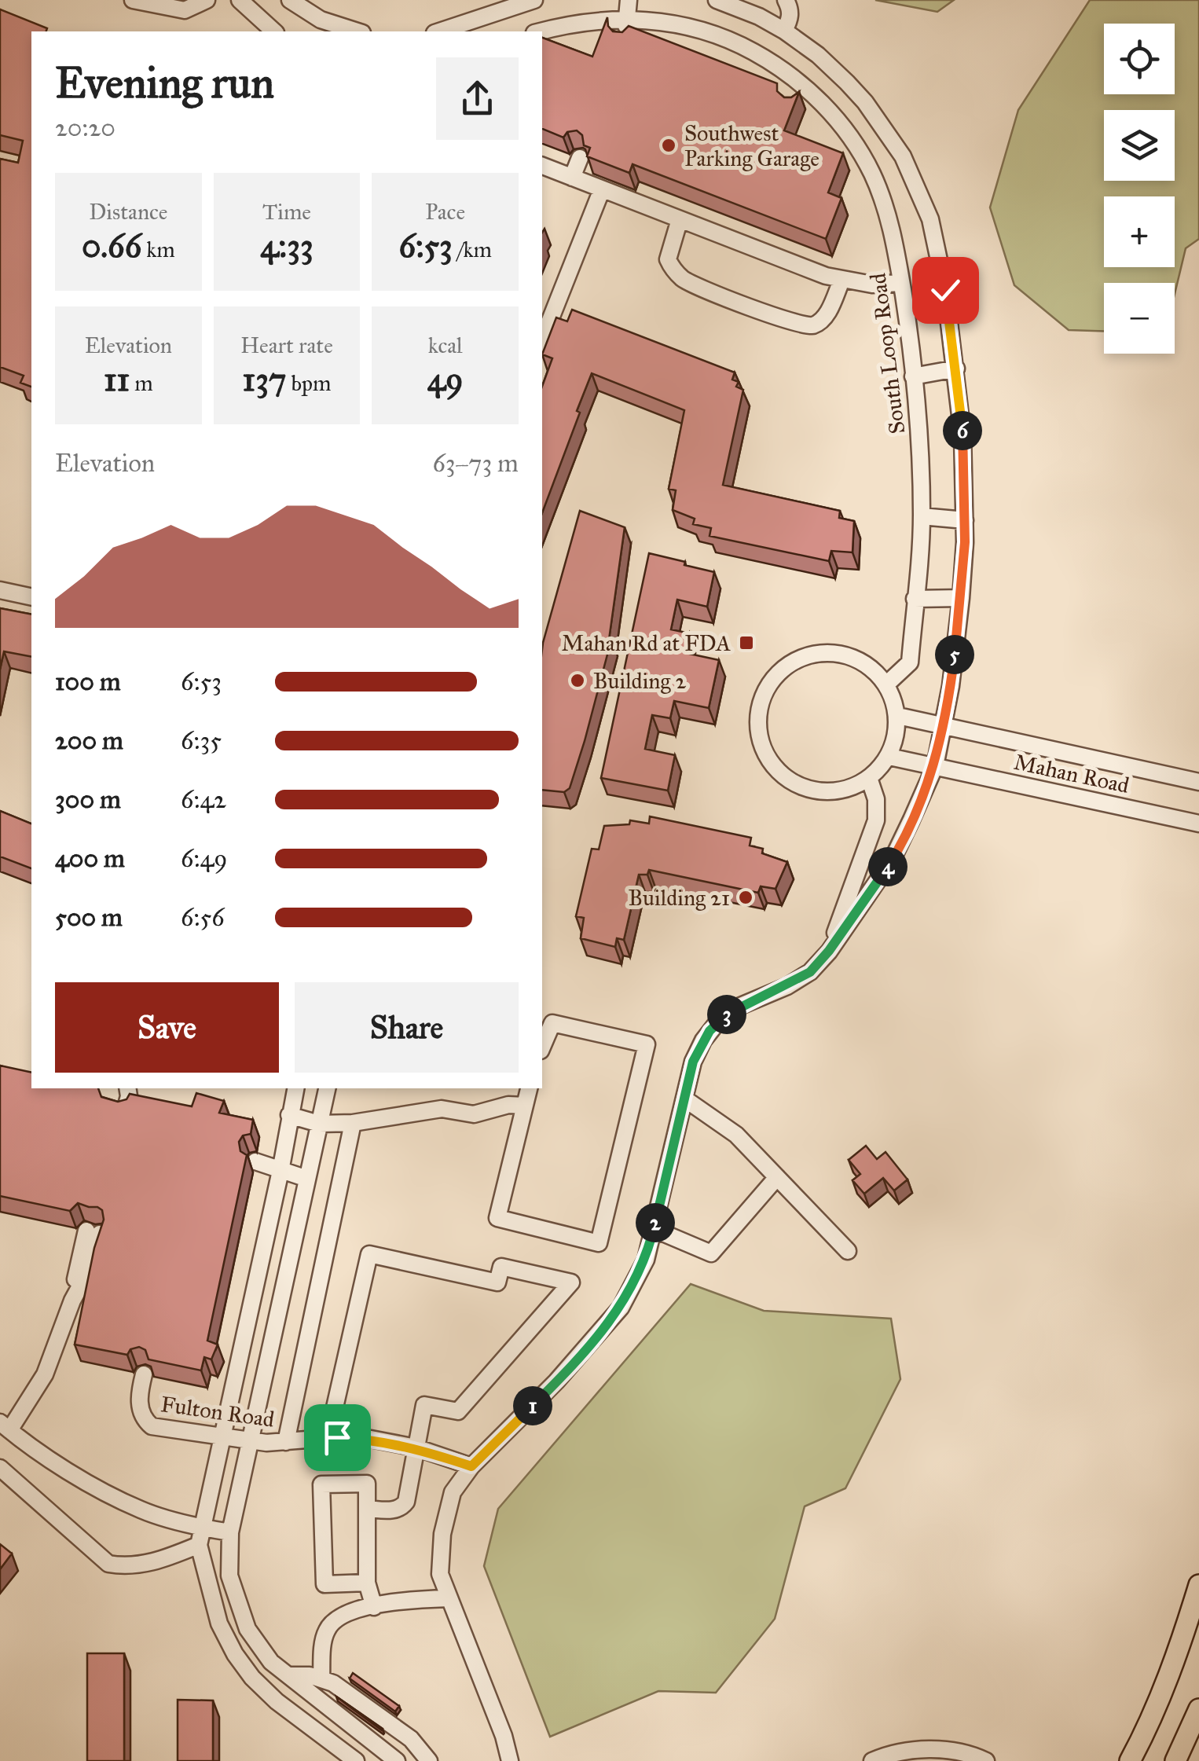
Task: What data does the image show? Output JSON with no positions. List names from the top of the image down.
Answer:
{
  "streets": {
    "street": ["South Loop Road", "Mahan Road", "Fulton Road"]
  },
  "crossings": [
    ["South Loop Road", "Mahan Road"]
  ],
  "places": {
    "other": ["Southwest Parking Garage", "Building 2", "Building 21"],
    "transit": ["Mahan Rd at FDA"]
  },
  "page": {
    "map_buttons": ["+", "−"],
    "heading": ["Evening run", "20:20"],
    "stats": [
      ["Distance", "0.66 km"],
      ["Time", "4:33"],
      ["Pace", "6:53 /km"],
      ["Elevation", "11 m"],
      ["Heart rate", "137 bpm"],
      ["kcal", "49"]
    ],
    "pins": [
      "6",
      "5",
      "4",
      "3",
      "2",
      "1"
    ],
    "chart": ["Elevation", "63–73 m"],
    "list": [
      {
        "name": "100 m",
        "note": "6:53"
      },
      {
        "name": "200 m",
        "note": "6:35"
      },
      {
        "name": "300 m",
        "note": "6:42"
      },
      {
        "name": "400 m",
        "note": "6:49"
      },
      {
        "name": "500 m",
        "note": "6:56"
      }
    ],
    "buttons": ["Save", "Share"]
  }
}
